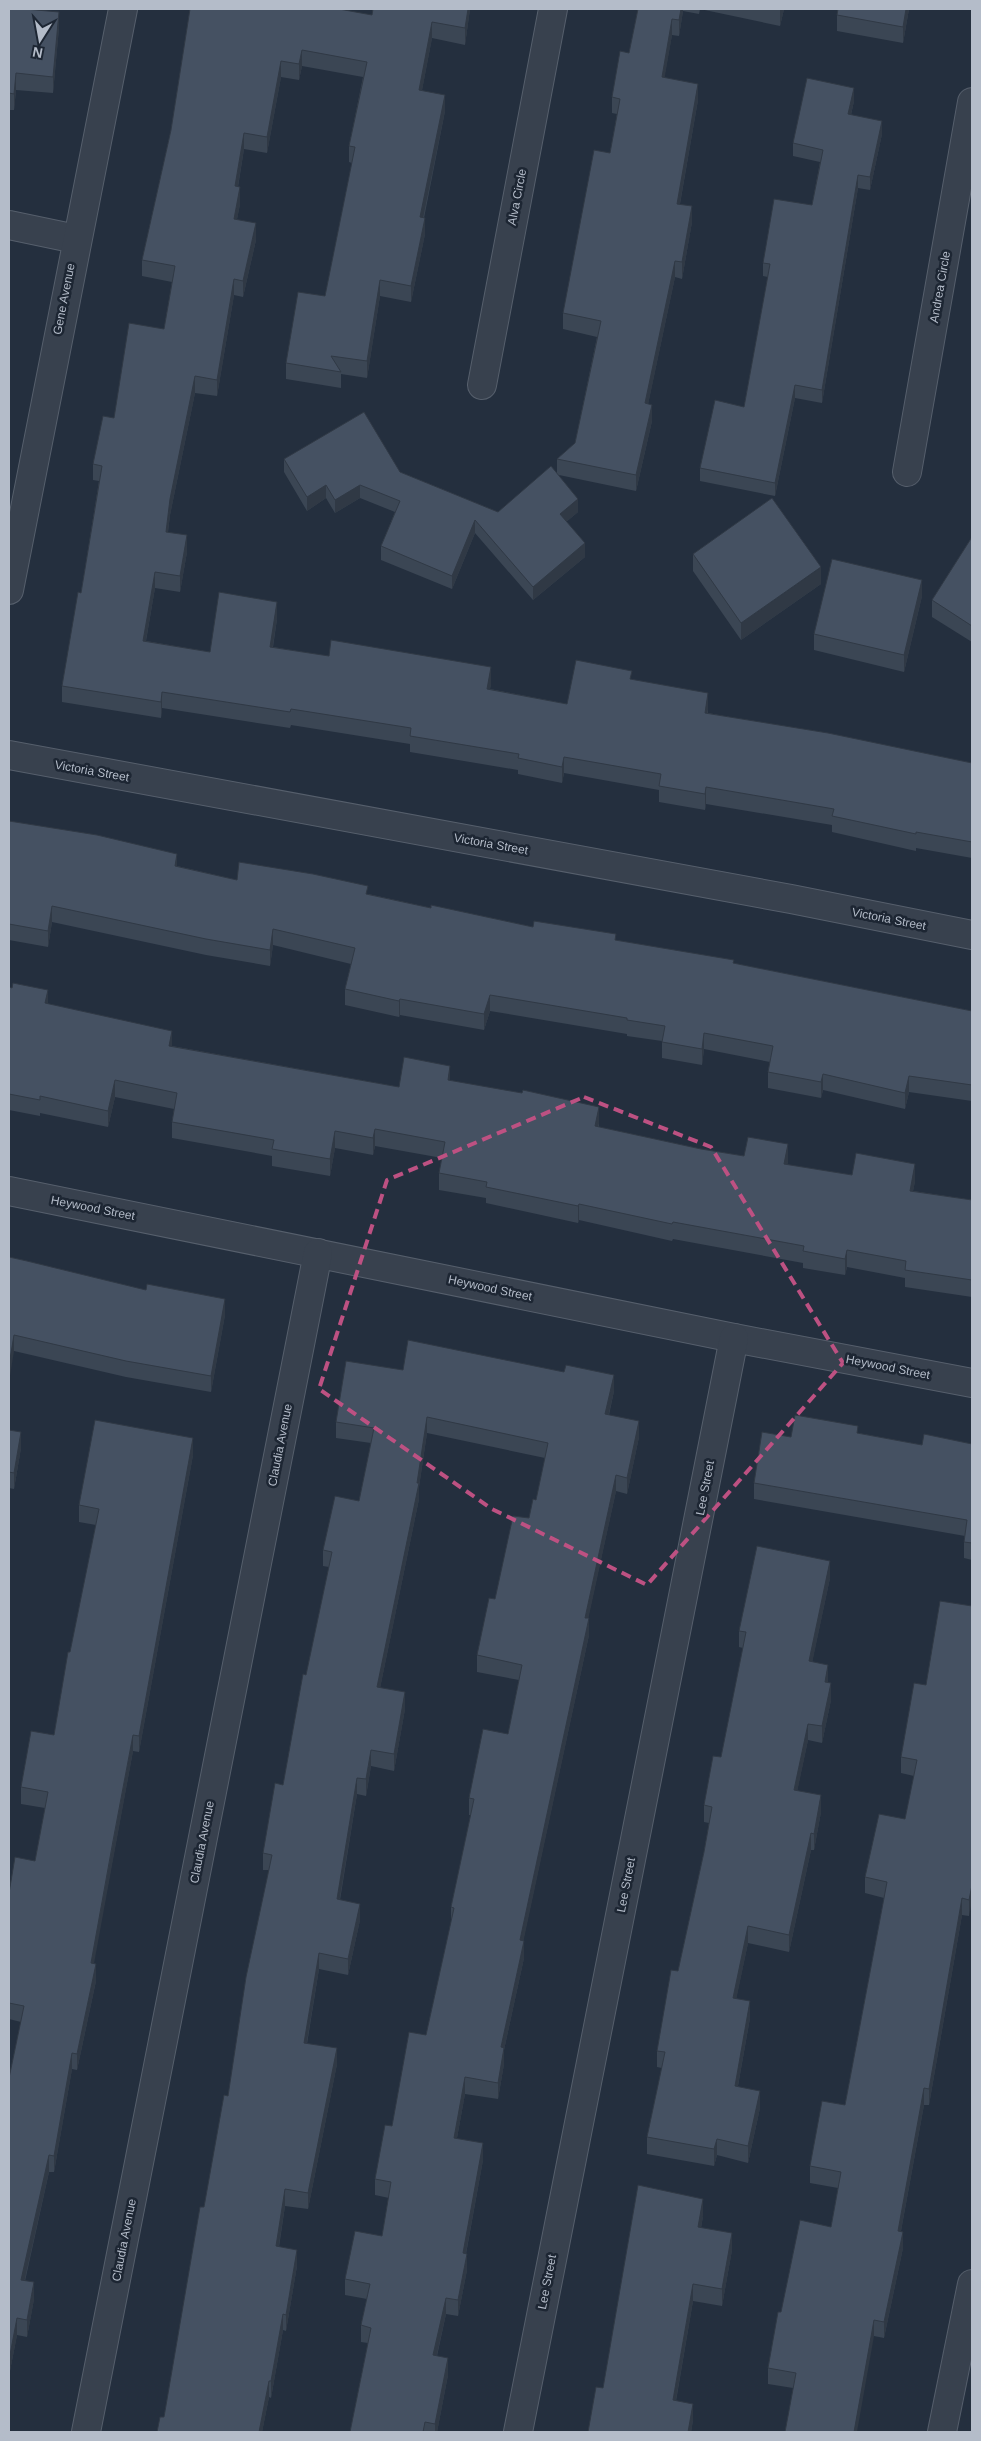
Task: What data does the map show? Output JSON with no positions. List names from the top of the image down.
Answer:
{
  "streets": {
    "street": [
      "Alva Circle",
      "Andrea Circle",
      "Gene Avenue",
      "Victoria Street",
      "Heywood Street",
      "Claudia Avenue",
      "Lee Street"
    ]
  },
  "crossings": [
    ["Heywood Street", "Claudia Avenue"],
    ["Heywood Street", "Lee Street"]
  ],
  "north": "bottom"
}
